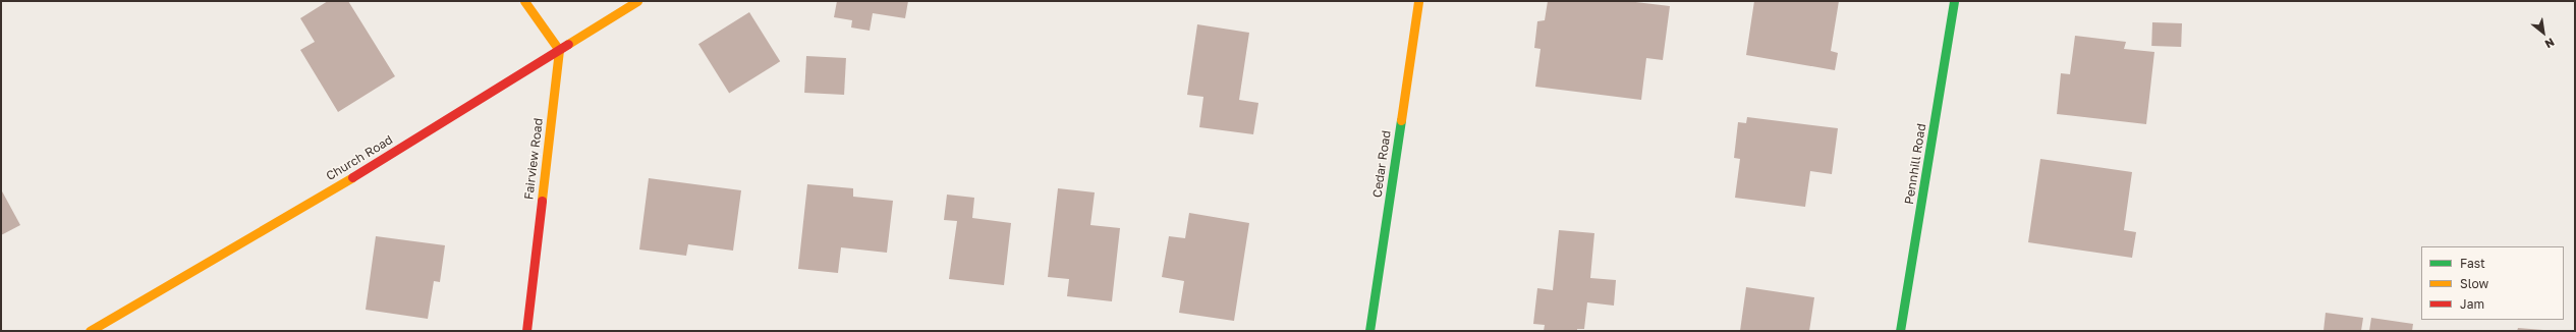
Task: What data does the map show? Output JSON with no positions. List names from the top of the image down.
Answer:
{
  "streets": {
    "street": [
      "Church Road",
      "Fairview Road",
      "Cedar Road",
      "Pennhill Road"
    ]
  },
  "crossings": [
    ["Church Road", "Fairview Road"]
  ],
  "legend": ["Fast", "Slow", "Jam"],
  "north": "bottom right"
}
